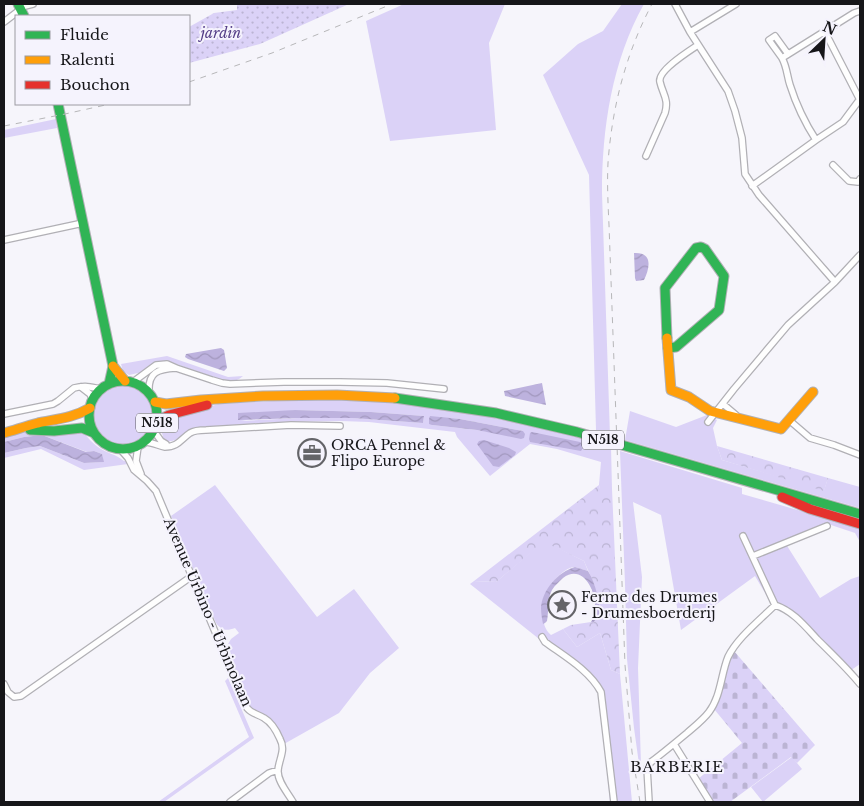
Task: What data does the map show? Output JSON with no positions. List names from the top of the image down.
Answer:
{
  "streets": {
    "main road": ["N518"],
    "street": ["Avenue Urbino - Urbinolaan"]
  },
  "crossings": [
    ["N518", "Avenue Urbino - Urbinolaan"]
  ],
  "districts": ["BARBERIE"],
  "parks": ["jardin"],
  "places": {
    "office": ["ORCA Pennel & Flipo Europe"],
    "place": ["Ferme des Drumes - Drumesboerderij"]
  },
  "legend": ["Fluide", "Ralenti", "Bouchon"],
  "north": "top right"
}
